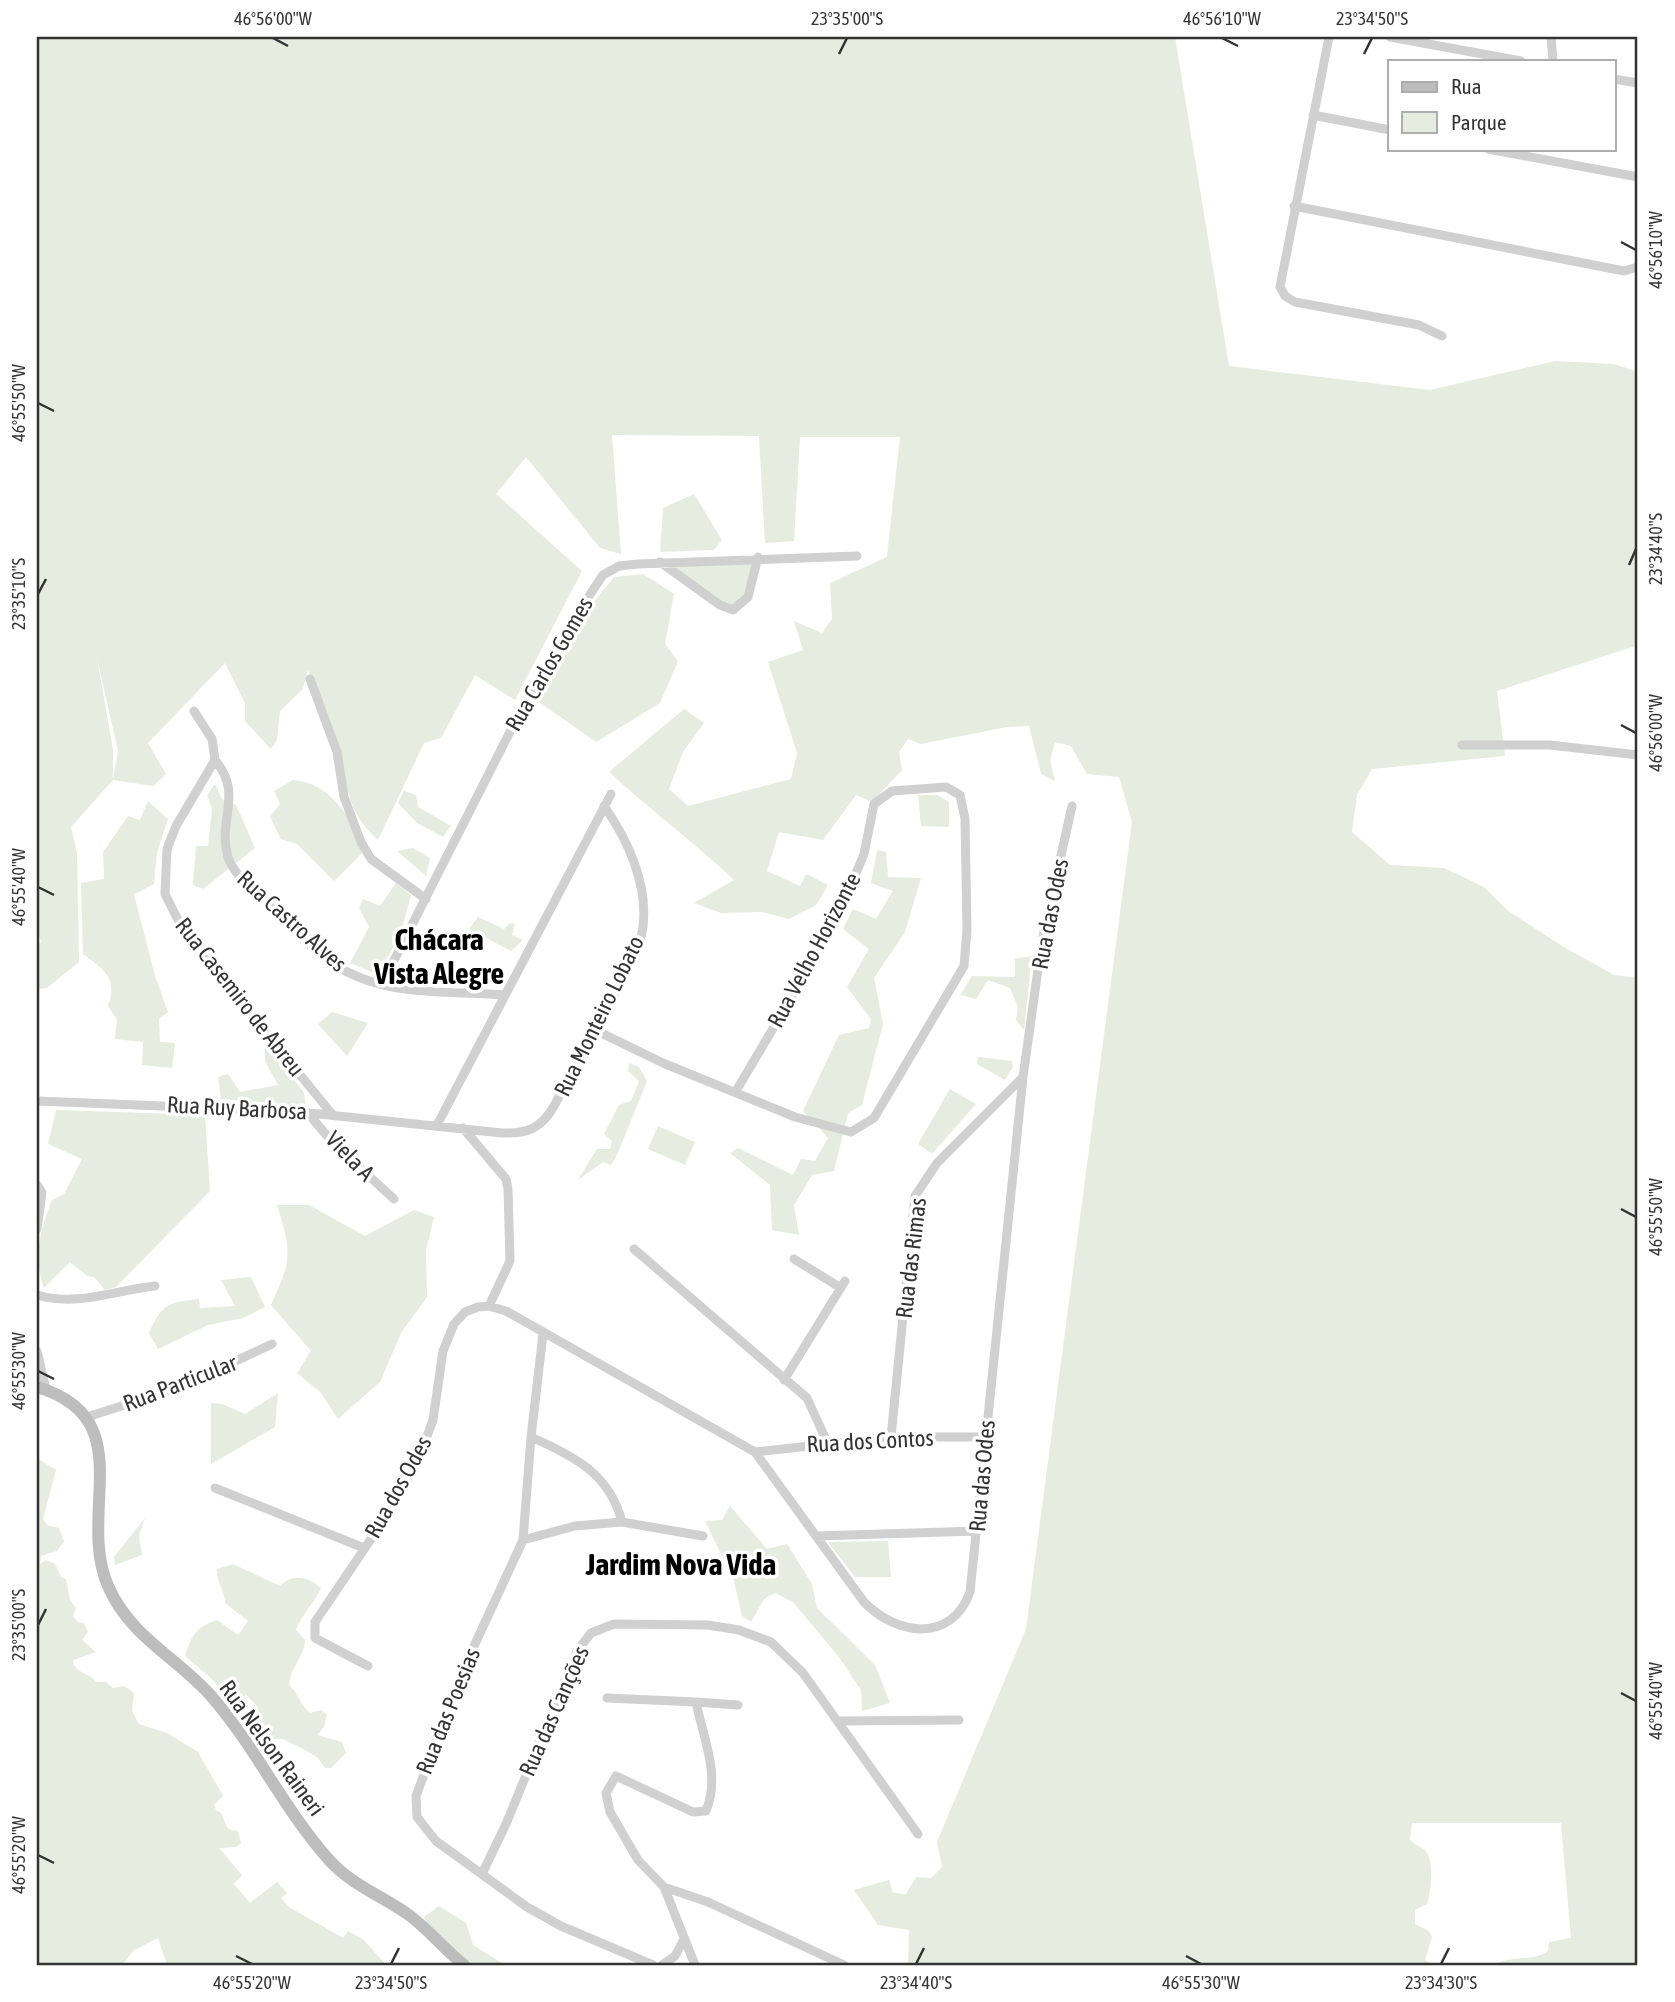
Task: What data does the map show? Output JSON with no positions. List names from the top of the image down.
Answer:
{
  "streets": {
    "main road": ["Rua Nelson Raineri"],
    "street": [
      "Rua Carlos Gomes",
      "Rua das Odes",
      "Rua Castro Alves",
      "Rua Velho Horizonte",
      "Rua Casemiro de Abreu",
      "Rua Monteiro Lobato",
      "Rua Ruy Barbosa",
      "Viela A",
      "Rua das Rimas",
      "Rua Particular",
      "Rua dos Contos",
      "Rua dos Odes",
      "Rua das Poesias",
      "Rua das Canções"
    ]
  },
  "crossings": [
    ["Rua Carlos Gomes", "Rua Castro Alves"],
    ["Rua das Odes", "Rua das Rimas"],
    ["Rua das Odes", "Rua dos Contos"],
    ["Rua das Odes", "Rua das Poesias"],
    ["Rua Castro Alves", "Rua Casemiro de Abreu"],
    ["Rua Velho Horizonte", "Rua Monteiro Lobato"],
    ["Rua Casemiro de Abreu", "Rua Ruy Barbosa"],
    ["Rua Monteiro Lobato", "Rua Ruy Barbosa"],
    ["Rua Ruy Barbosa", "Viela A"],
    ["Rua das Rimas", "Rua dos Contos"],
    ["Rua Particular", "Rua Nelson Raineri"],
    ["Rua das Poesias", "Rua das Canções"]
  ],
  "districts": ["Chácara Vista Alegre", "Jardim Nova Vida"],
  "legend": ["Rua", "Parque"],
  "coordinates": [
    "46°56'00\"W",
    "23°35'00\"S",
    "46°56'10\"W",
    "23°34'50\"S",
    "46°55'50\"W",
    "23°34'40\"S",
    "23°35'10\"S",
    "46°55'40\"W",
    "46°55'30\"W",
    "46°55'20\"W",
    "23°34'30\"S"
  ]
}
